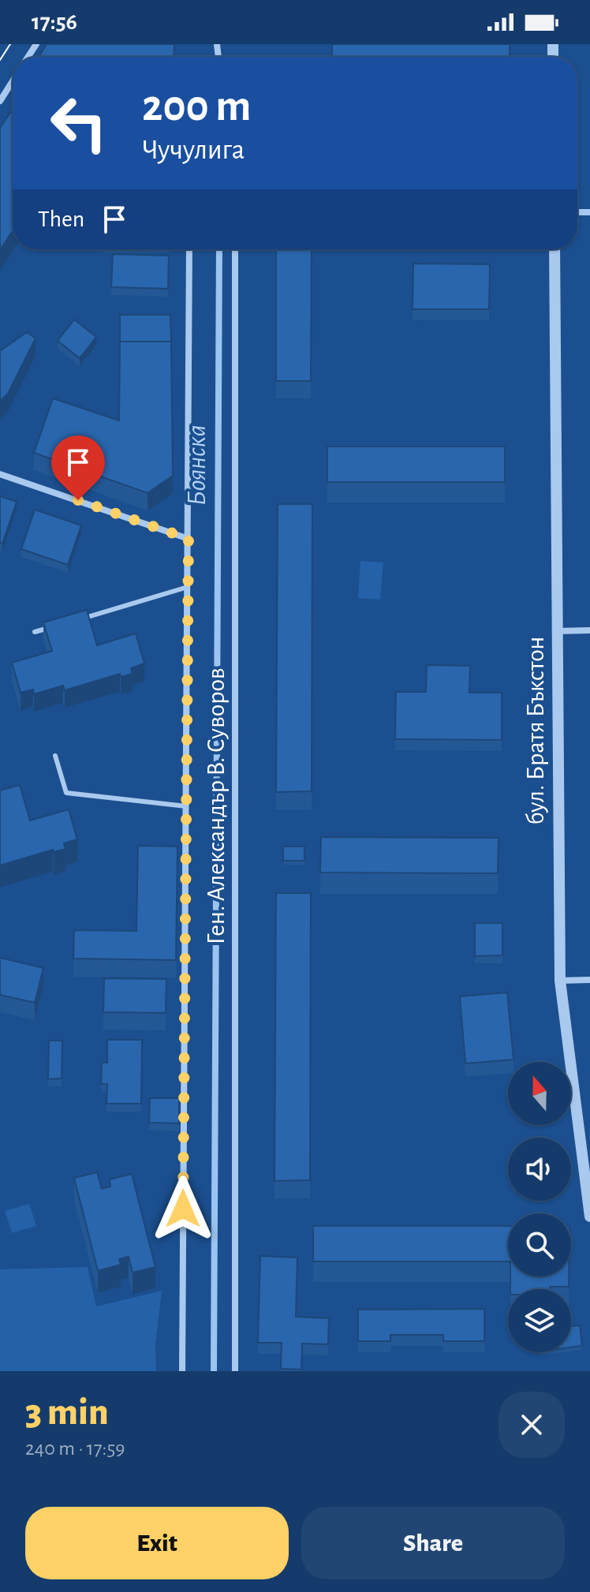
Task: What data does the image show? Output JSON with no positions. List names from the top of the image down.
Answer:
{
  "streets": {
    "street": ["бул. Братя Бъкстон", "Ген. Александър В. Суворов"]
  },
  "water": ["Боянска"],
  "north": "top",
  "page": {
    "status": "17:56",
    "turn": ["200 m", "Чучулига"],
    "then": "Then",
    "heading": ["3 min", "240 m · 17:59"],
    "buttons": ["Exit", "Share"]
  }
}
